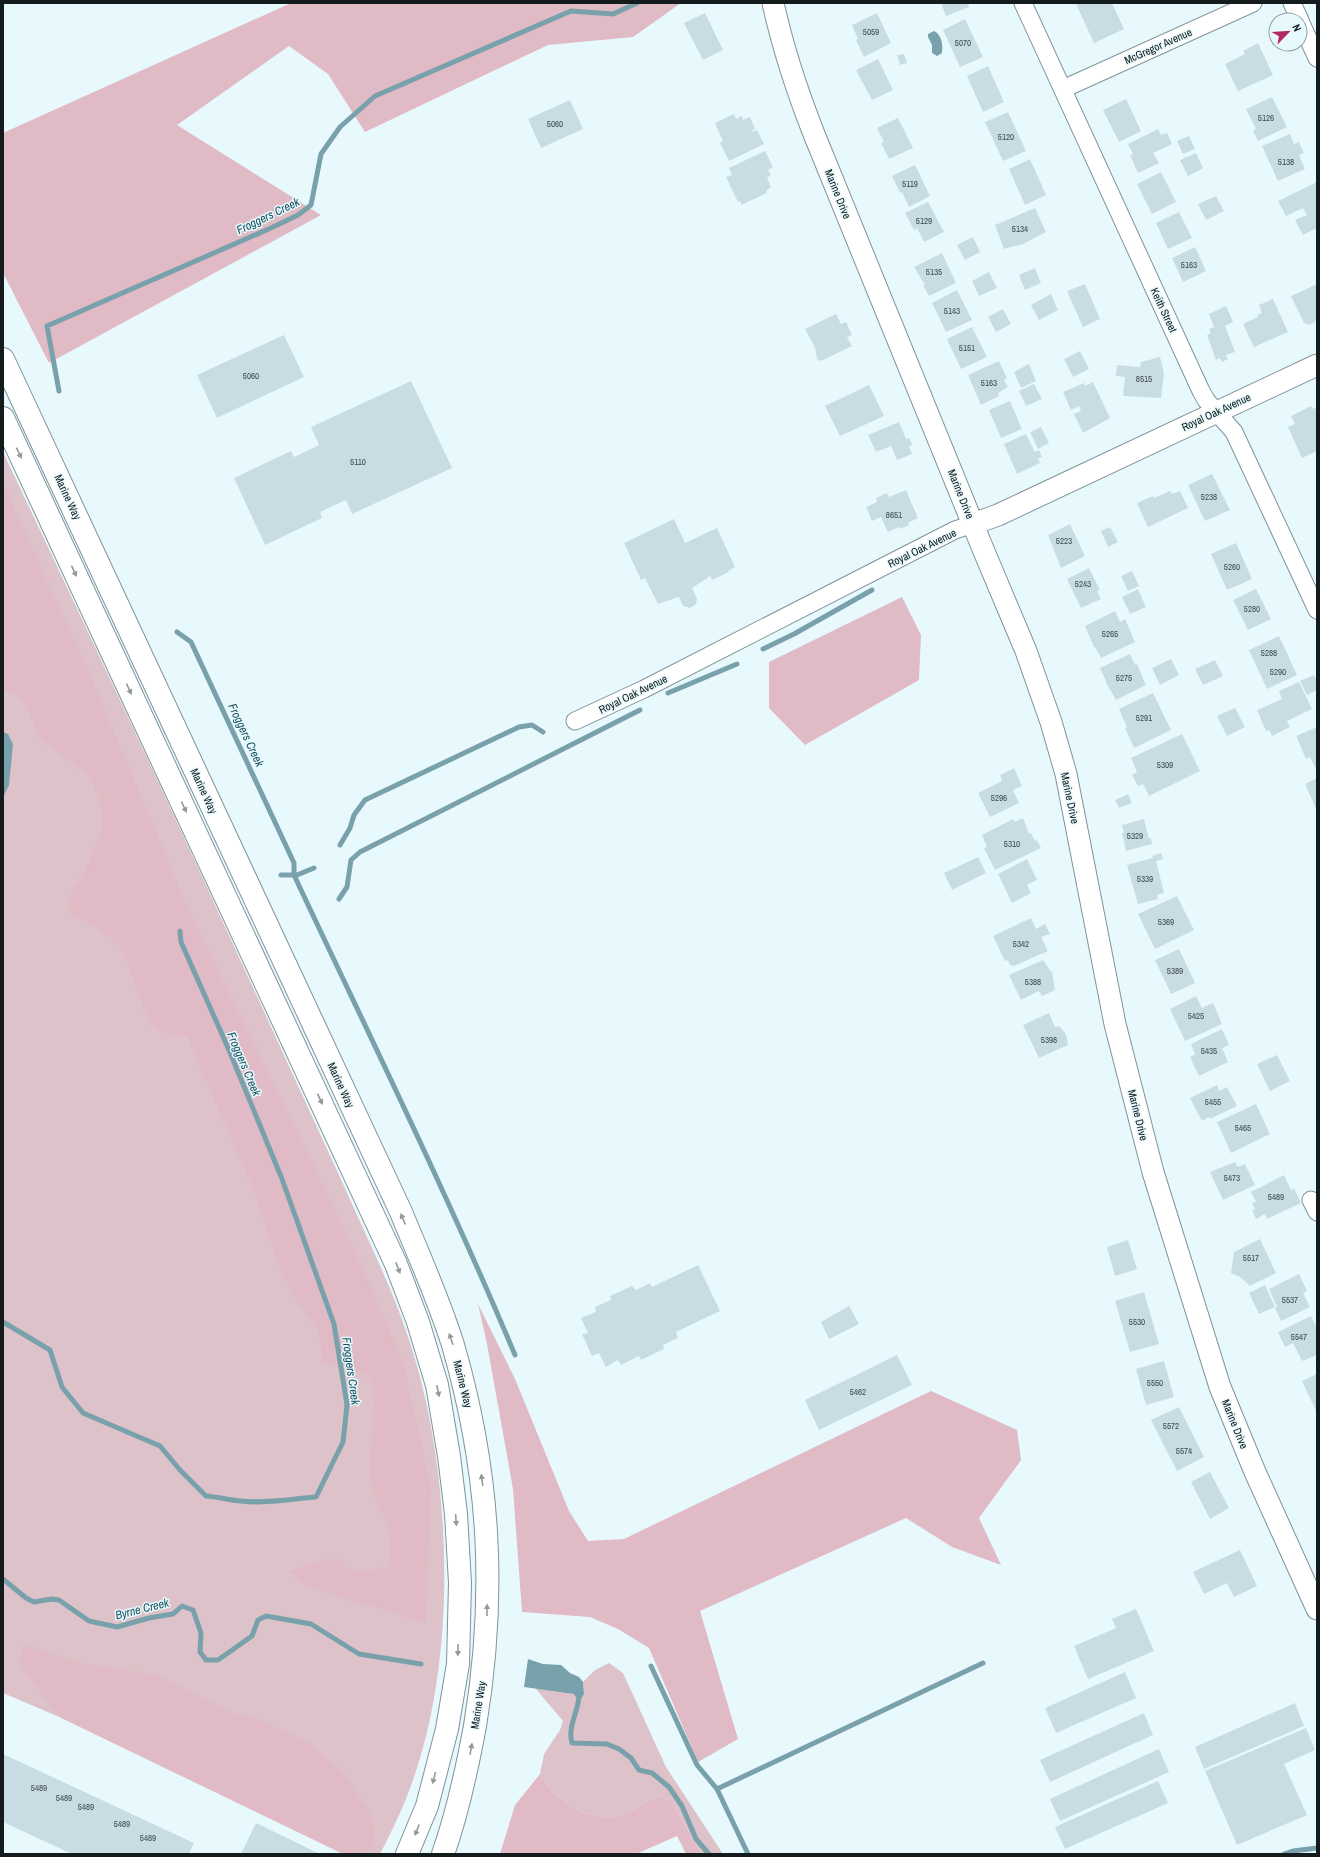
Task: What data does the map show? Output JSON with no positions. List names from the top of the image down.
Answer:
{
  "streets": {
    "main road": ["Marine Way"],
    "street": [
      "McGregor Avenue",
      "Marine Drive",
      "Keith Street",
      "Royal Oak Avenue"
    ]
  },
  "crossings": [
    ["McGregor Avenue", "Keith Street"],
    ["Marine Drive", "Royal Oak Avenue"],
    ["Keith Street", "Royal Oak Avenue"]
  ],
  "water": ["Froggers Creek", "Byrne Creek"],
  "house_numbers": [
    "5059",
    "5070",
    "5126",
    "5060",
    "5120",
    "5138",
    "5119",
    "5129",
    "5134",
    "5163",
    "5135",
    "5143",
    "5151",
    "5060",
    "8515",
    "5163",
    "5110",
    "5238",
    "8651",
    "5223",
    "5260",
    "5243",
    "5280",
    "5265",
    "5288",
    "5290",
    "5275",
    "5291",
    "5309",
    "5296",
    "5329",
    "5310",
    "5339",
    "5369",
    "5342",
    "5389",
    "5388",
    "5425",
    "5398",
    "5435",
    "5455",
    "5465",
    "5473",
    "5489",
    "5517",
    "5537",
    "5530",
    "5547",
    "5550",
    "5462",
    "5572",
    "5574",
    "5489",
    "5489",
    "5489",
    "5489",
    "5489"
  ],
  "north": "top right"
}
